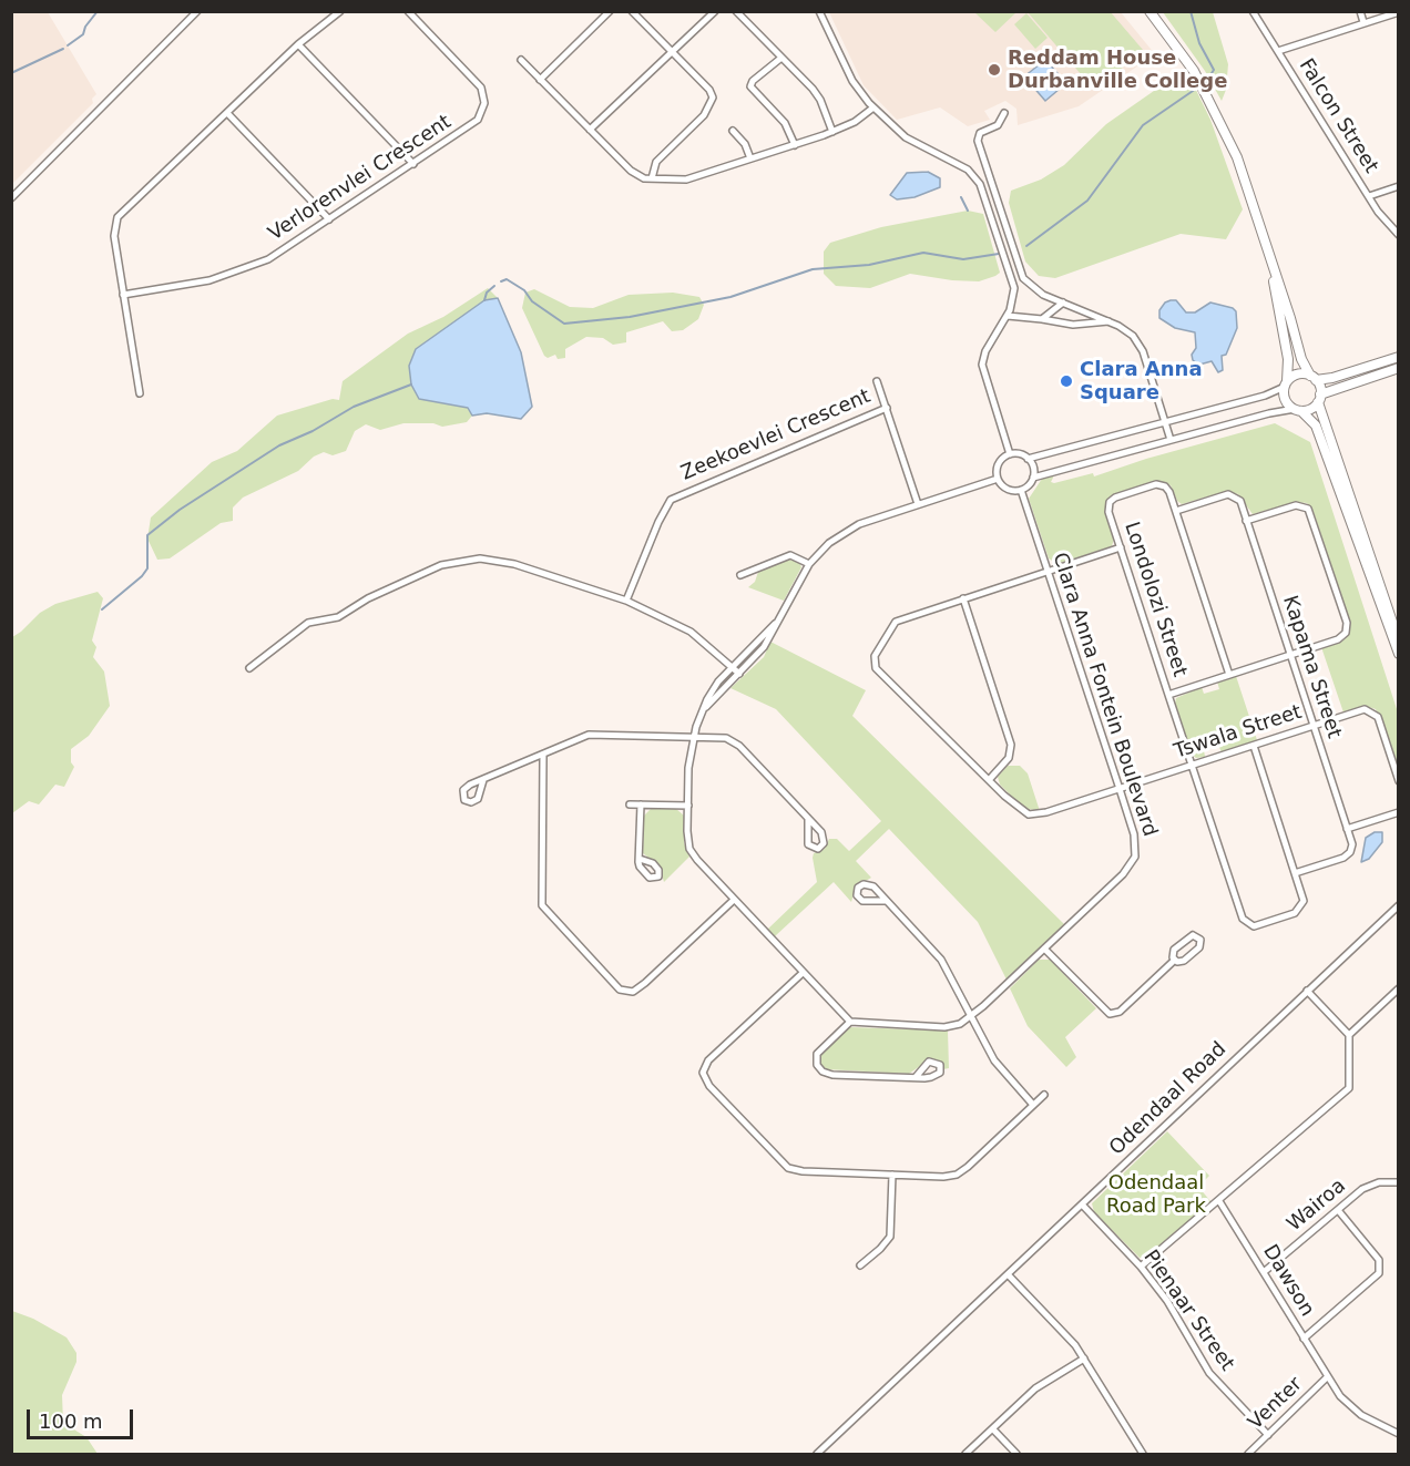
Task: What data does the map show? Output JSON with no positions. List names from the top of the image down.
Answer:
{
  "streets": {
    "street": [
      "Falcon Street",
      "Verlorenvlei Crescent",
      "Zeekoevlei Crescent",
      "Londolozi Street",
      "Kapama Street",
      "Clara Anna Fontein Boulevard",
      "Tswala Street",
      "Odendaal Road",
      "Wairoa",
      "Dawson",
      "Pienaar Street",
      "Venter"
    ]
  },
  "crossings": [
    ["Londolozi Street", "Kapama Street"],
    ["Londolozi Street", "Tswala Street"],
    ["Kapama Street", "Tswala Street"],
    ["Clara Anna Fontein Boulevard", "Tswala Street"],
    ["Odendaal Road", "Pienaar Street"],
    ["Wairoa", "Dawson"],
    ["Dawson", "Venter"],
    ["Pienaar Street", "Venter"]
  ],
  "parks": ["Odendaal Road Park"],
  "places": ["Reddam House Durbanville College", "Clara Anna Square"],
  "scale_bar": "100 m"
}
